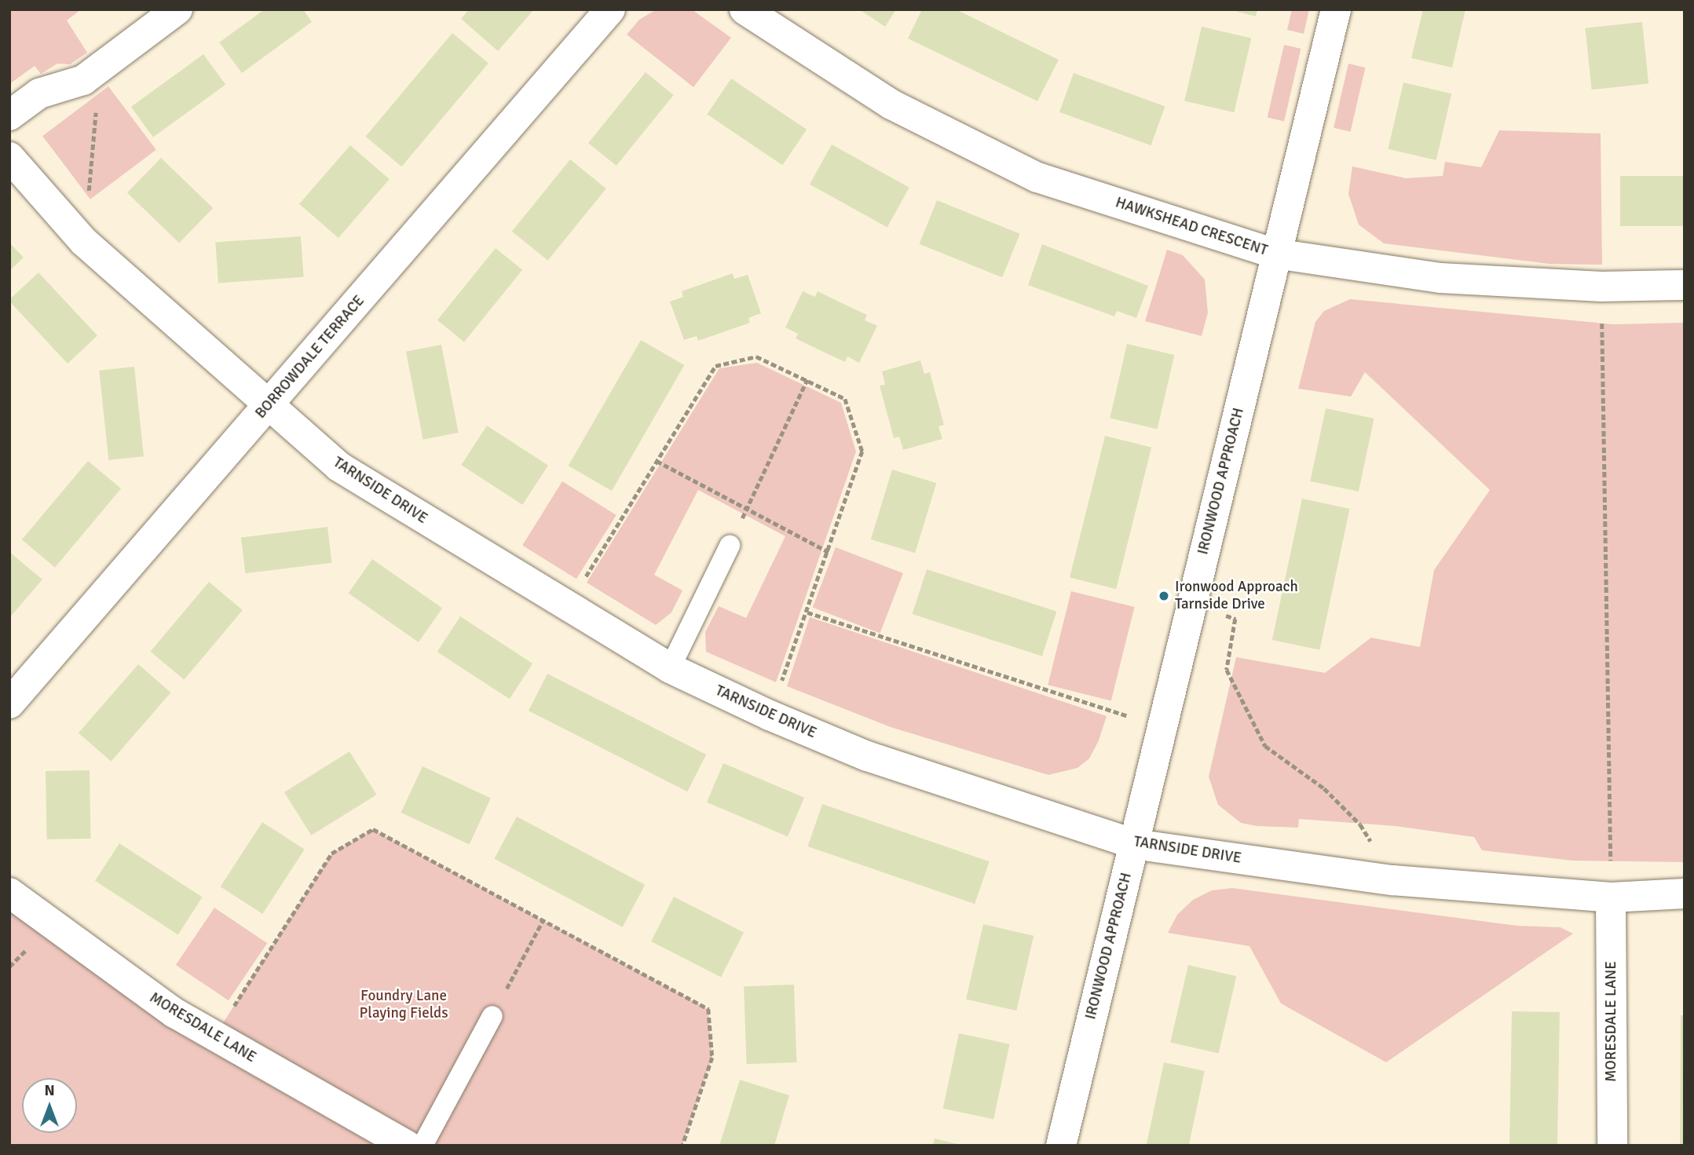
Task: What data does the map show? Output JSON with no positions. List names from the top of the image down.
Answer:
{
  "streets": {
    "street": [
      "HAWKSHEAD CRESCENT",
      "BORROWDALE TERRACE",
      "IRONWOOD APPROACH",
      "TARNSIDE DRIVE",
      "MORESDALE LANE"
    ]
  },
  "crossings": [
    ["HAWKSHEAD CRESCENT", "IRONWOOD APPROACH"],
    ["BORROWDALE TERRACE", "TARNSIDE DRIVE"],
    ["IRONWOOD APPROACH", "TARNSIDE DRIVE"],
    ["TARNSIDE DRIVE", "MORESDALE LANE"]
  ],
  "parks": ["Foundry Lane Playing Fields"],
  "places": ["Ironwood Approach Tarnside Drive"],
  "north": "top"
}
